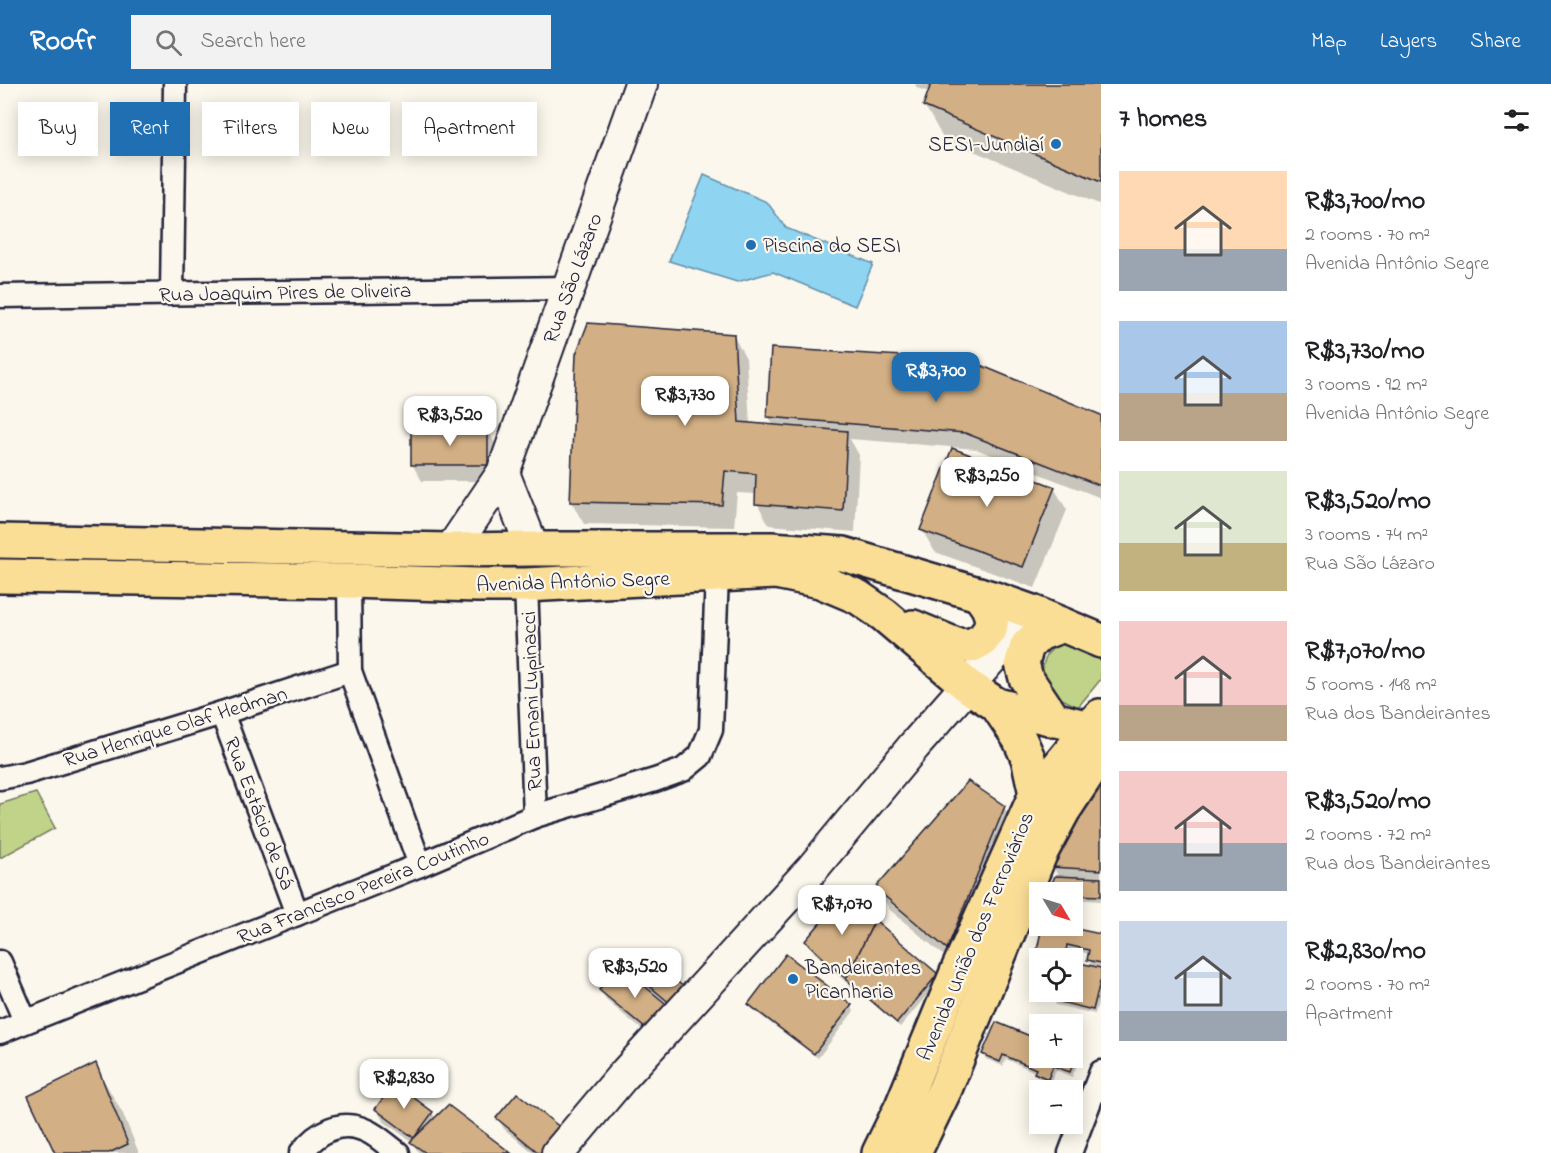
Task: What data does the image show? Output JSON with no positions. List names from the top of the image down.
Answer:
{
  "streets": {
    "main road": ["Avenida Antônio Segre", "Avenida União dos Ferroviários"],
    "street": [
      "Rua São Lázaro",
      "Rua Joaquim Pires de Oliveira",
      "Rua Ernani Lupinacci",
      "Rua Henrique Olaf Hedman",
      "Rua Estácio de Sá",
      "Rua Francisco Pereira Coutinho"
    ]
  },
  "crossings": [
    ["Rua São Lázaro", "Rua Joaquim Pires de Oliveira"],
    ["Rua São Lázaro", "Avenida Antônio Segre"],
    ["Avenida Antônio Segre", "Rua Ernani Lupinacci"],
    ["Avenida Antônio Segre", "Rua Francisco Pereira Coutinho"],
    ["Avenida Antônio Segre", "Avenida União dos Ferroviários"],
    ["Rua Ernani Lupinacci", "Rua Francisco Pereira Coutinho"],
    ["Rua Henrique Olaf Hedman", "Rua Estácio de Sá"],
    ["Rua Estácio de Sá", "Rua Francisco Pereira Coutinho"]
  ],
  "places": ["SESI-Jundiaí", "Piscina do SESI", "Bandeirantes Picanharia"],
  "north": "bottom right",
  "page": {
    "header": "Roofr",
    "search": "Search here",
    "nav": ["Map", "Layers", "Share"],
    "heading": "7 homes",
    "chip": [
      "Buy",
      "Rent",
      "Filters",
      "New",
      "Apartment"
    ],
    "list": [
      {
        "name": "R$3,700/mo",
        "note": "2 rooms · 70 m² · Avenida Antônio Segre"
      },
      {
        "name": "R$3,730/mo",
        "note": "3 rooms · 92 m² · Avenida Antônio Segre"
      },
      {
        "name": "R$3,520/mo",
        "note": "3 rooms · 74 m² · Rua São Lázaro"
      },
      {
        "name": "R$7,070/mo",
        "note": "5 rooms · 148 m² · Rua dos Bandeirantes"
      },
      {
        "name": "R$3,520/mo",
        "note": "2 rooms · 72 m² · Rua dos Bandeirantes"
      },
      {
        "name": "R$2,830/mo",
        "note": "2 rooms · 70 m² · Apartment"
      }
    ],
    "price": [
      "R$3,700",
      "R$3,730",
      "R$3,520",
      "R$3,250",
      "R$7,070",
      "R$3,520",
      "R$2,830"
    ],
    "map_buttons": ["+", "−"]
  }
}
